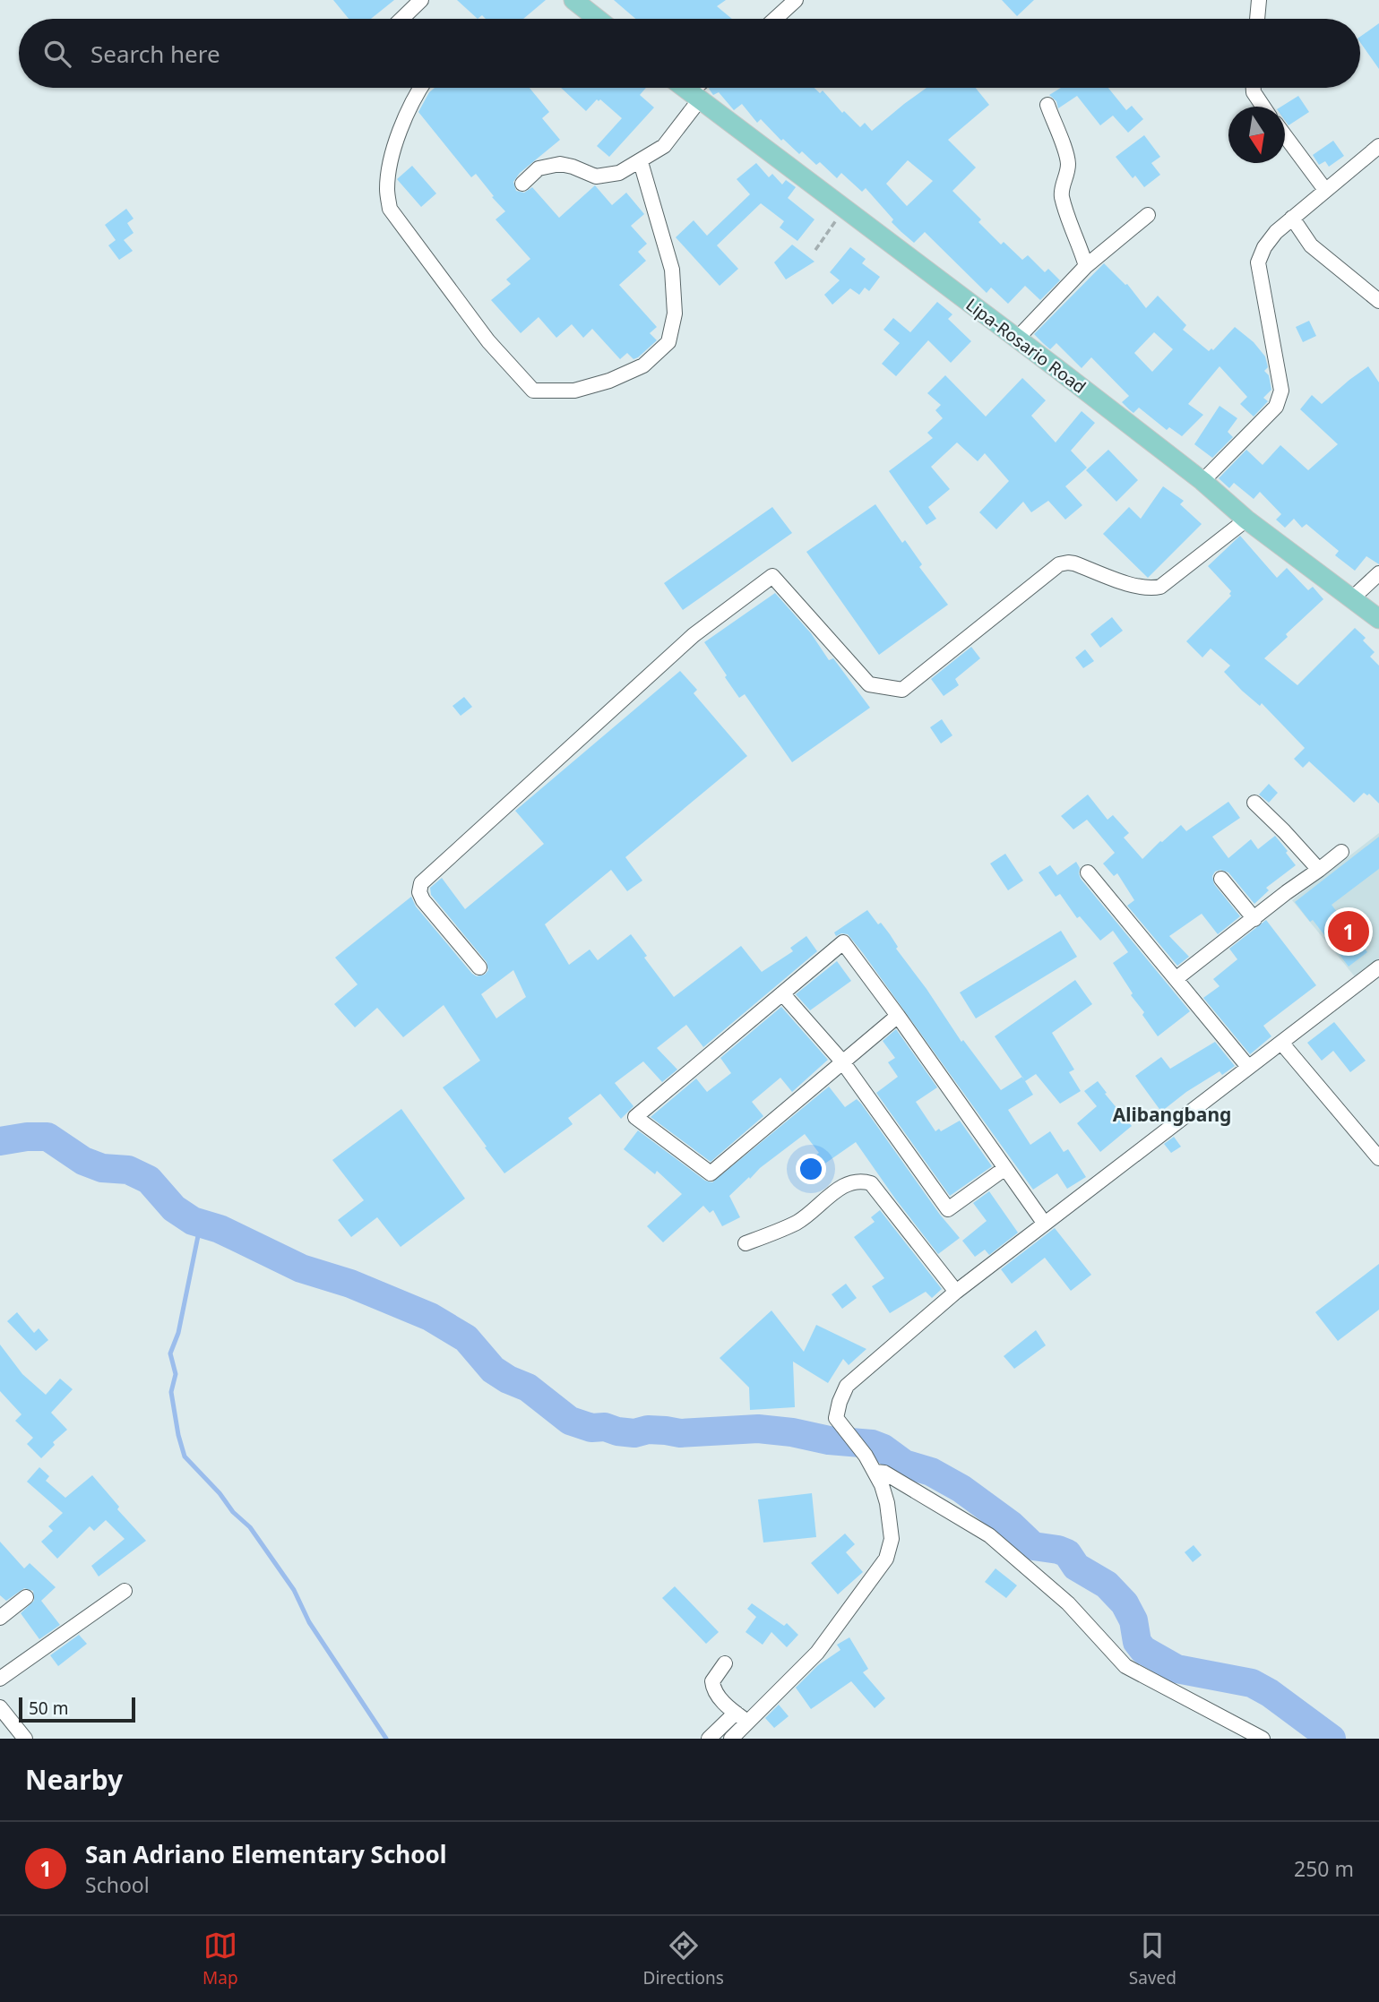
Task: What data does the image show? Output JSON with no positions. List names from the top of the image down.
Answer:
{
  "streets": {
    "main road": ["Lipa-Rosario Road"]
  },
  "districts": ["Alibangbang"],
  "scale_bar": "50 m",
  "north": "bottom",
  "page": {
    "search": "Search here",
    "pins": "1",
    "scale": "50 m",
    "heading": "Nearby",
    "list": [
      {
        "mark": "1",
        "name": "San Adriano Elementary School",
        "note": "School",
        "value": "250 m"
      }
    ],
    "nav": ["Map", "Directions", "Saved"]
  }
}
